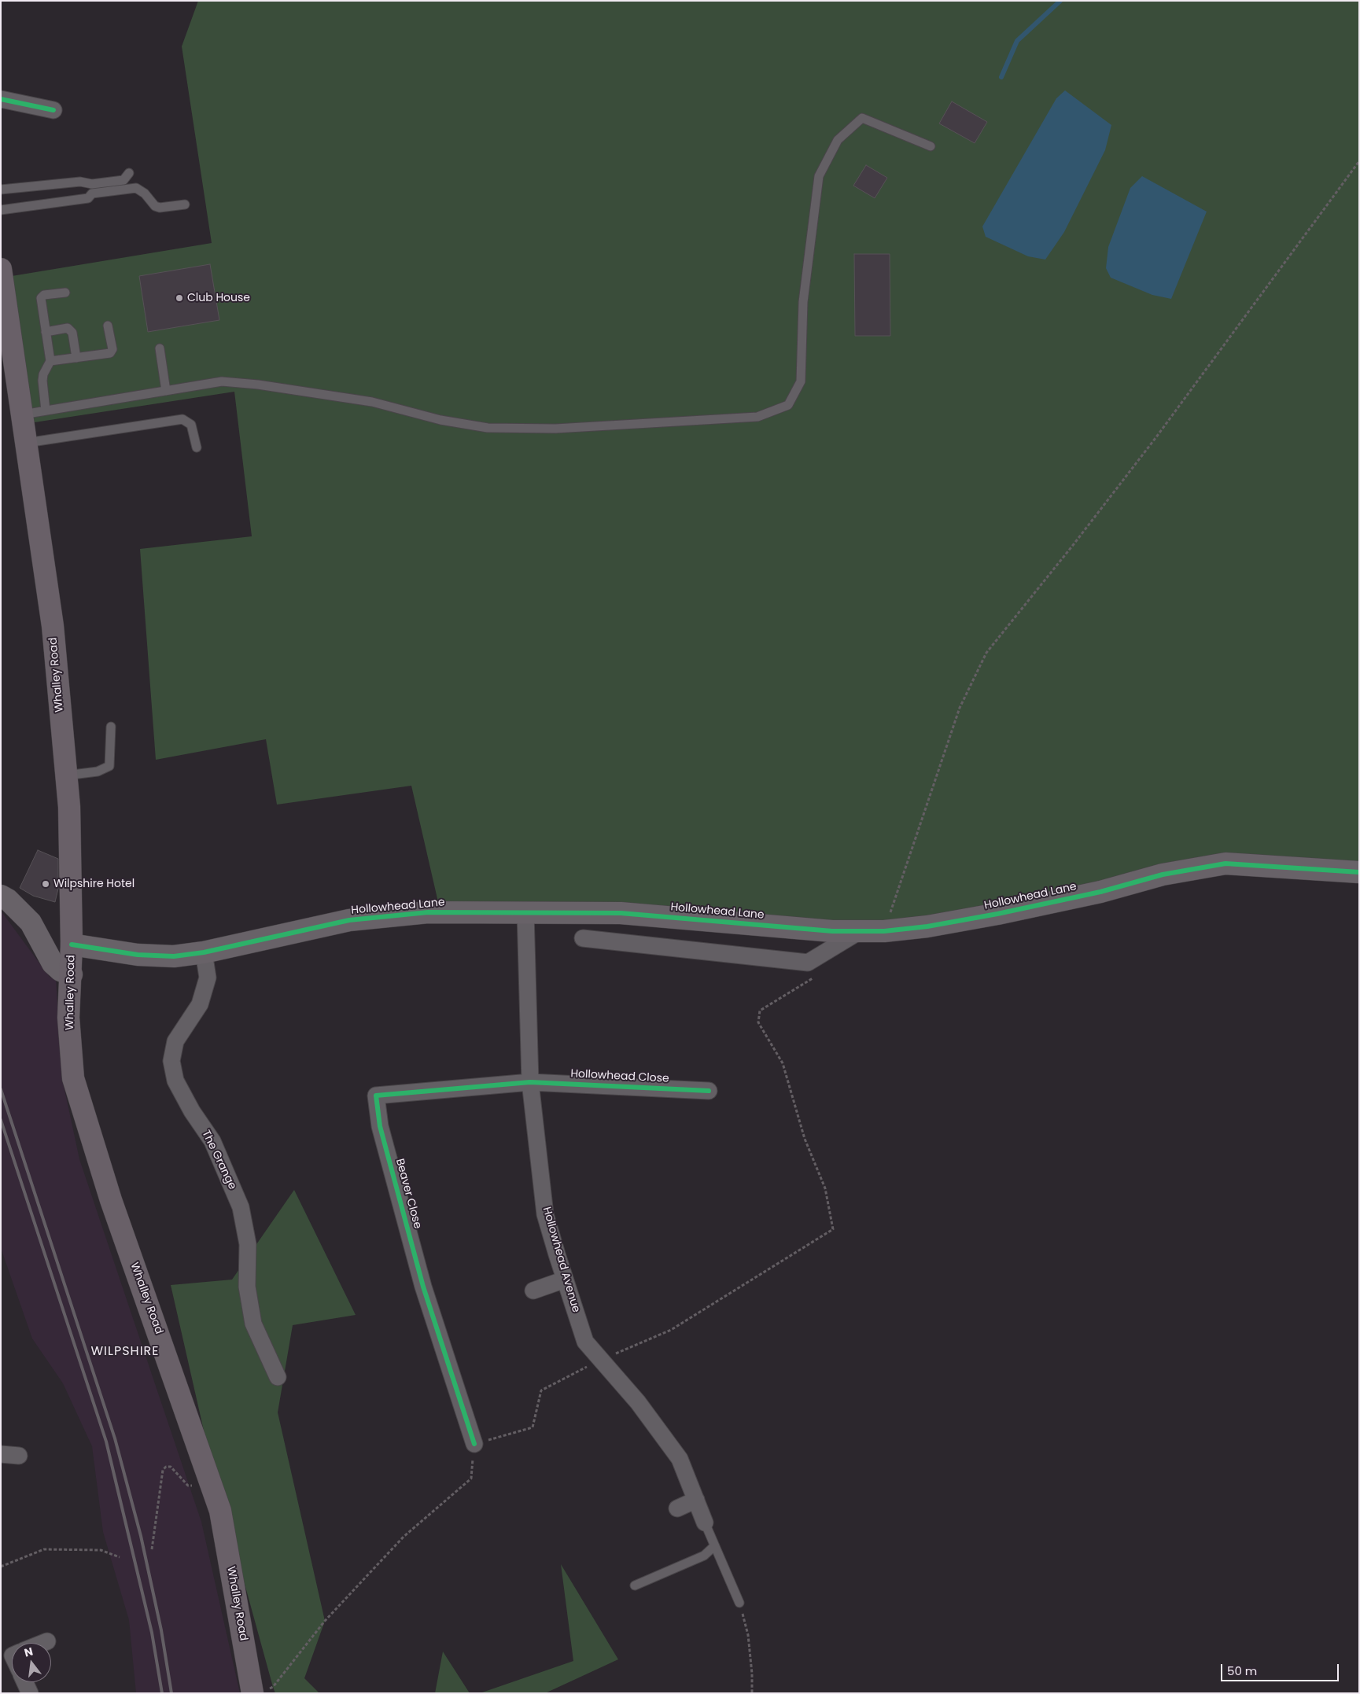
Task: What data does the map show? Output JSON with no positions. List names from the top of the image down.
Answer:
{
  "streets": {
    "highway": ["Whalley Road"],
    "street": [
      "Hollowhead Lane",
      "Hollowhead Close",
      "The Grange",
      "Beaver Close",
      "Hollowhead Avenue"
    ]
  },
  "crossings": [
    ["Whalley Road", "Hollowhead Lane"],
    ["Hollowhead Lane", "The Grange"],
    ["Hollowhead Lane", "Hollowhead Avenue"],
    ["Hollowhead Close", "Beaver Close"],
    ["Hollowhead Close", "Hollowhead Avenue"],
    ["Beaver Close", "Hollowhead Avenue"]
  ],
  "districts": ["WILPSHIRE"],
  "places": ["Club House", "Wilpshire Hotel"],
  "scale_bar": "50 m",
  "north": "top"
}
